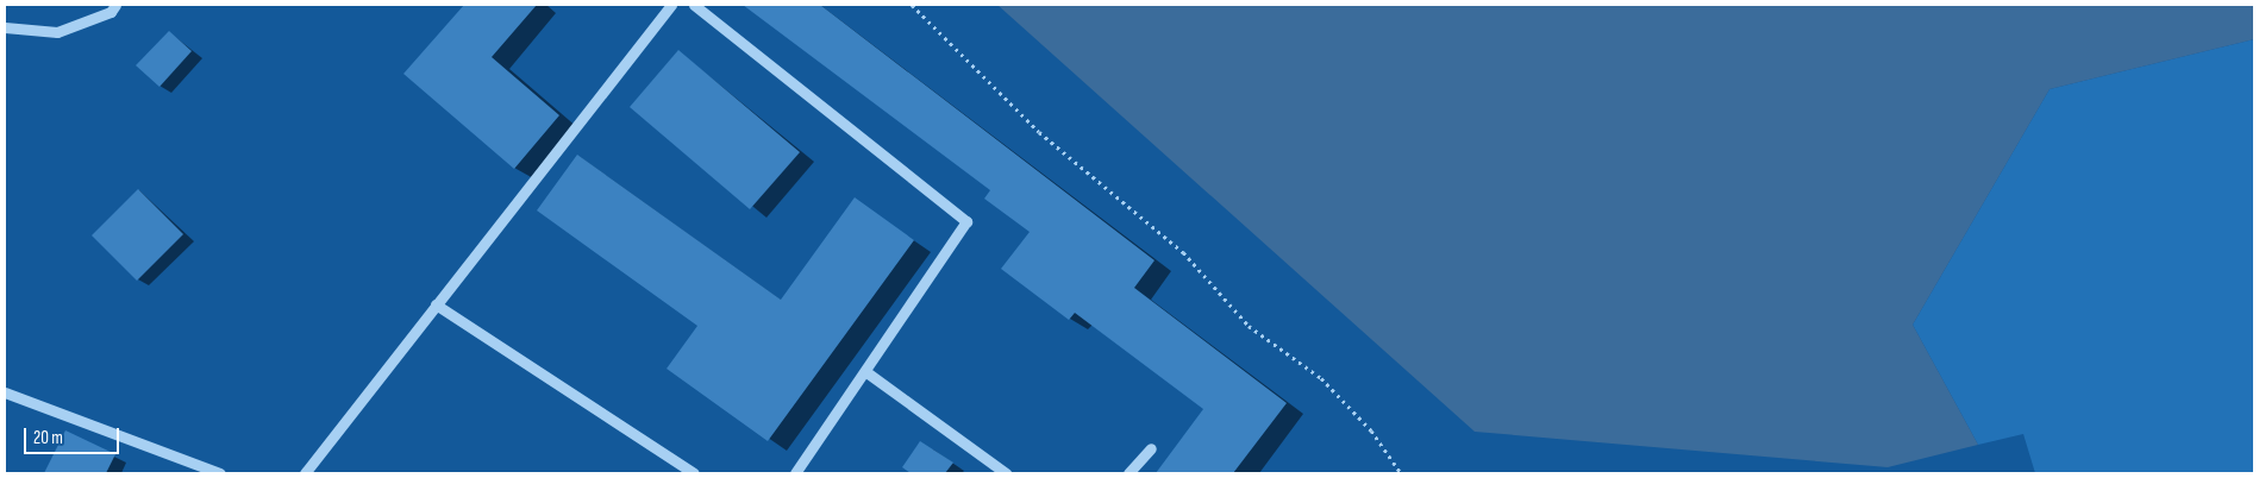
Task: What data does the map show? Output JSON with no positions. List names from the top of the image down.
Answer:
{
  "scale_bar": "20 m"
}
